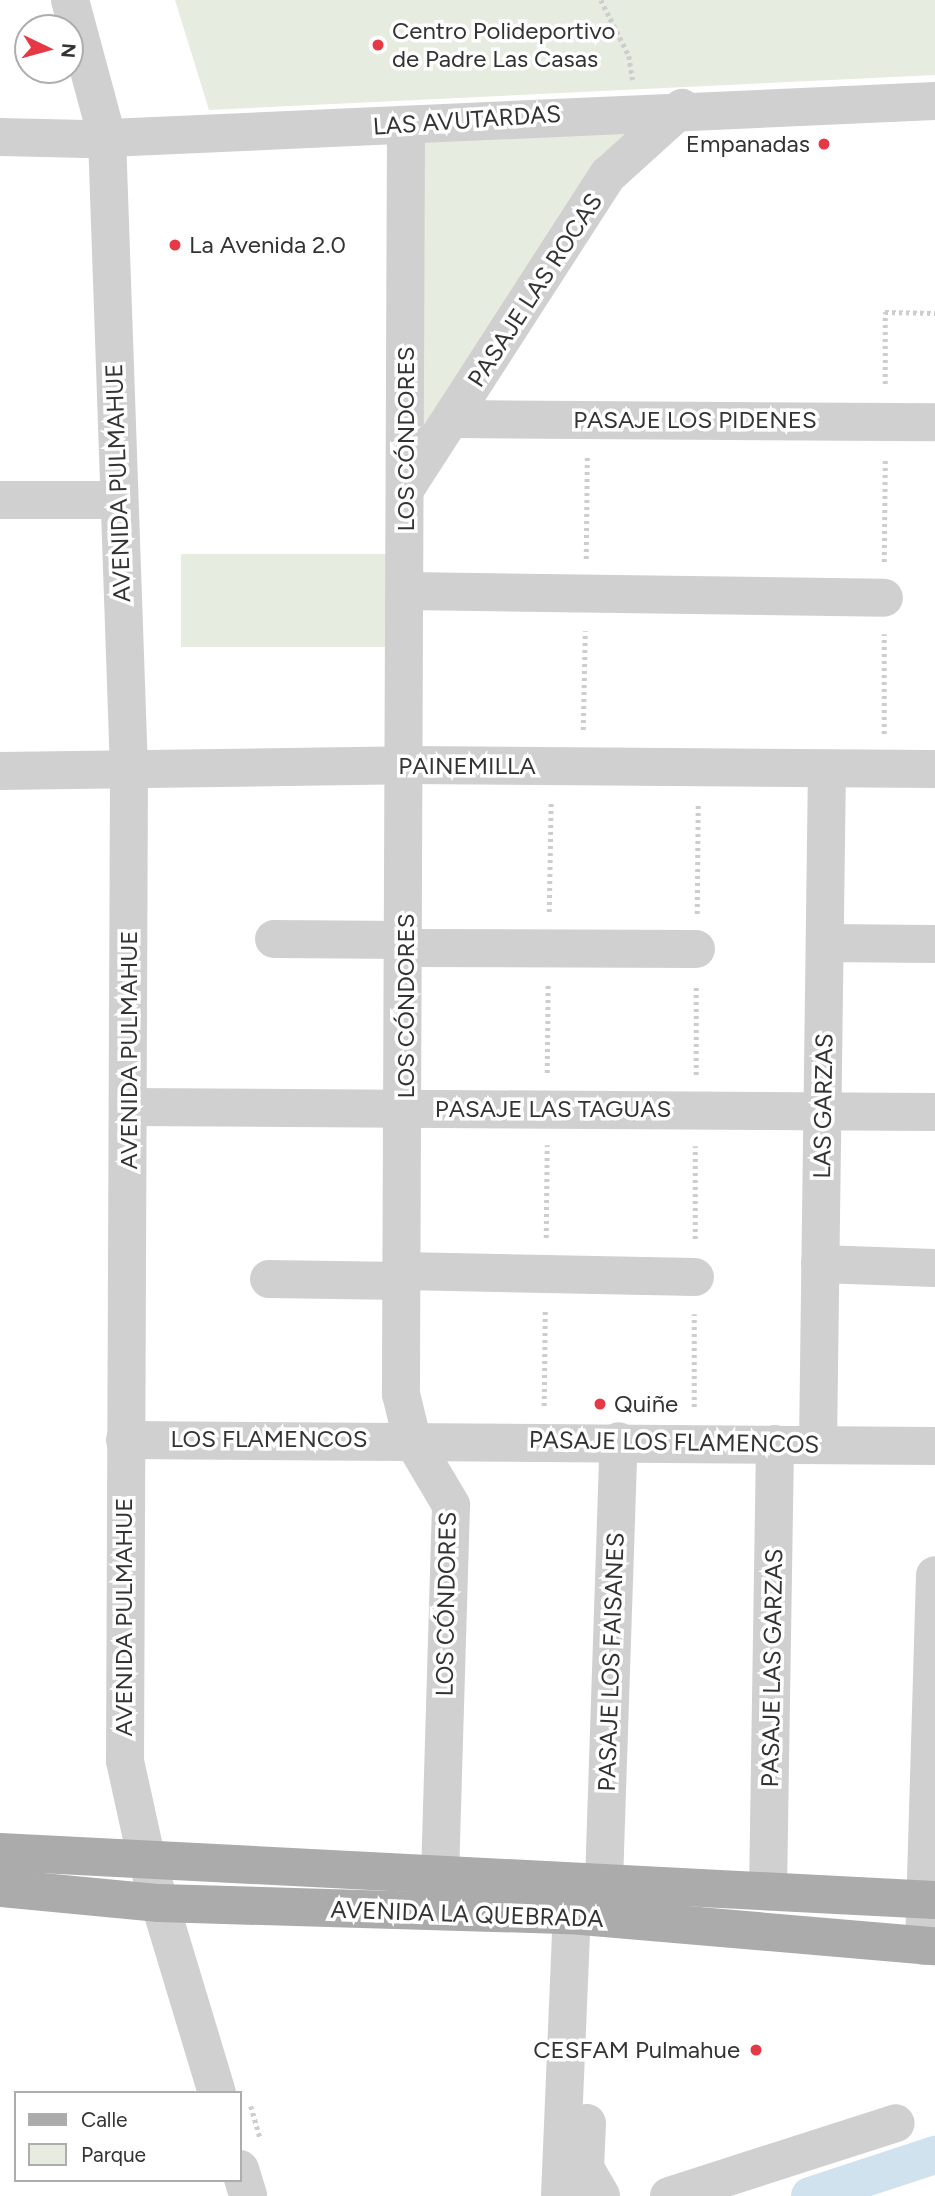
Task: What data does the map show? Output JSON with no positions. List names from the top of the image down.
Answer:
{
  "streets": {
    "main road": ["AVENIDA LA QUEBRADA"],
    "street": [
      "LAS AVUTARDAS",
      "PASAJE LAS ROCAS",
      "PASAJE LOS PIDENES",
      "LOS CÓNDORES",
      "AVENIDA PULMAHUE",
      "PAINEMILLA",
      "LAS GARZAS",
      "PASAJE LAS TAGUAS",
      "LOS FLAMENCOS",
      "PASAJE LOS FLAMENCOS",
      "PASAJE LOS FAISANES",
      "PASAJE LAS GARZAS"
    ]
  },
  "crossings": [
    ["LAS AVUTARDAS", "PASAJE LAS ROCAS"],
    ["LAS AVUTARDAS", "LOS CÓNDORES"],
    ["LAS AVUTARDAS", "AVENIDA PULMAHUE"],
    ["PASAJE LAS ROCAS", "PASAJE LOS PIDENES"],
    ["PASAJE LAS ROCAS", "LOS CÓNDORES"],
    ["LOS CÓNDORES", "PAINEMILLA"],
    ["LOS CÓNDORES", "PASAJE LAS TAGUAS"],
    ["LOS CÓNDORES", "LOS FLAMENCOS"],
    ["LOS CÓNDORES", "PASAJE LOS FLAMENCOS"],
    ["LOS CÓNDORES", "AVENIDA LA QUEBRADA"],
    ["AVENIDA PULMAHUE", "PAINEMILLA"],
    ["AVENIDA PULMAHUE", "PASAJE LAS TAGUAS"],
    ["AVENIDA PULMAHUE", "LOS FLAMENCOS"],
    ["AVENIDA PULMAHUE", "AVENIDA LA QUEBRADA"],
    ["PAINEMILLA", "LAS GARZAS"],
    ["LAS GARZAS", "PASAJE LAS TAGUAS"],
    ["LAS GARZAS", "PASAJE LOS FLAMENCOS"],
    ["LOS FLAMENCOS", "PASAJE LOS FLAMENCOS"],
    ["PASAJE LOS FLAMENCOS", "PASAJE LOS FAISANES"],
    ["PASAJE LOS FLAMENCOS", "PASAJE LAS GARZAS"],
    ["PASAJE LOS FAISANES", "AVENIDA LA QUEBRADA"],
    ["PASAJE LAS GARZAS", "AVENIDA LA QUEBRADA"]
  ],
  "places": [
    "Centro Polideportivo de Padre Las Casas",
    "Empanadas",
    "La Avenida 2.0",
    "Quiñe",
    "CESFAM Pulmahue"
  ],
  "legend": ["Calle", "Parque"],
  "north": "right"
}
